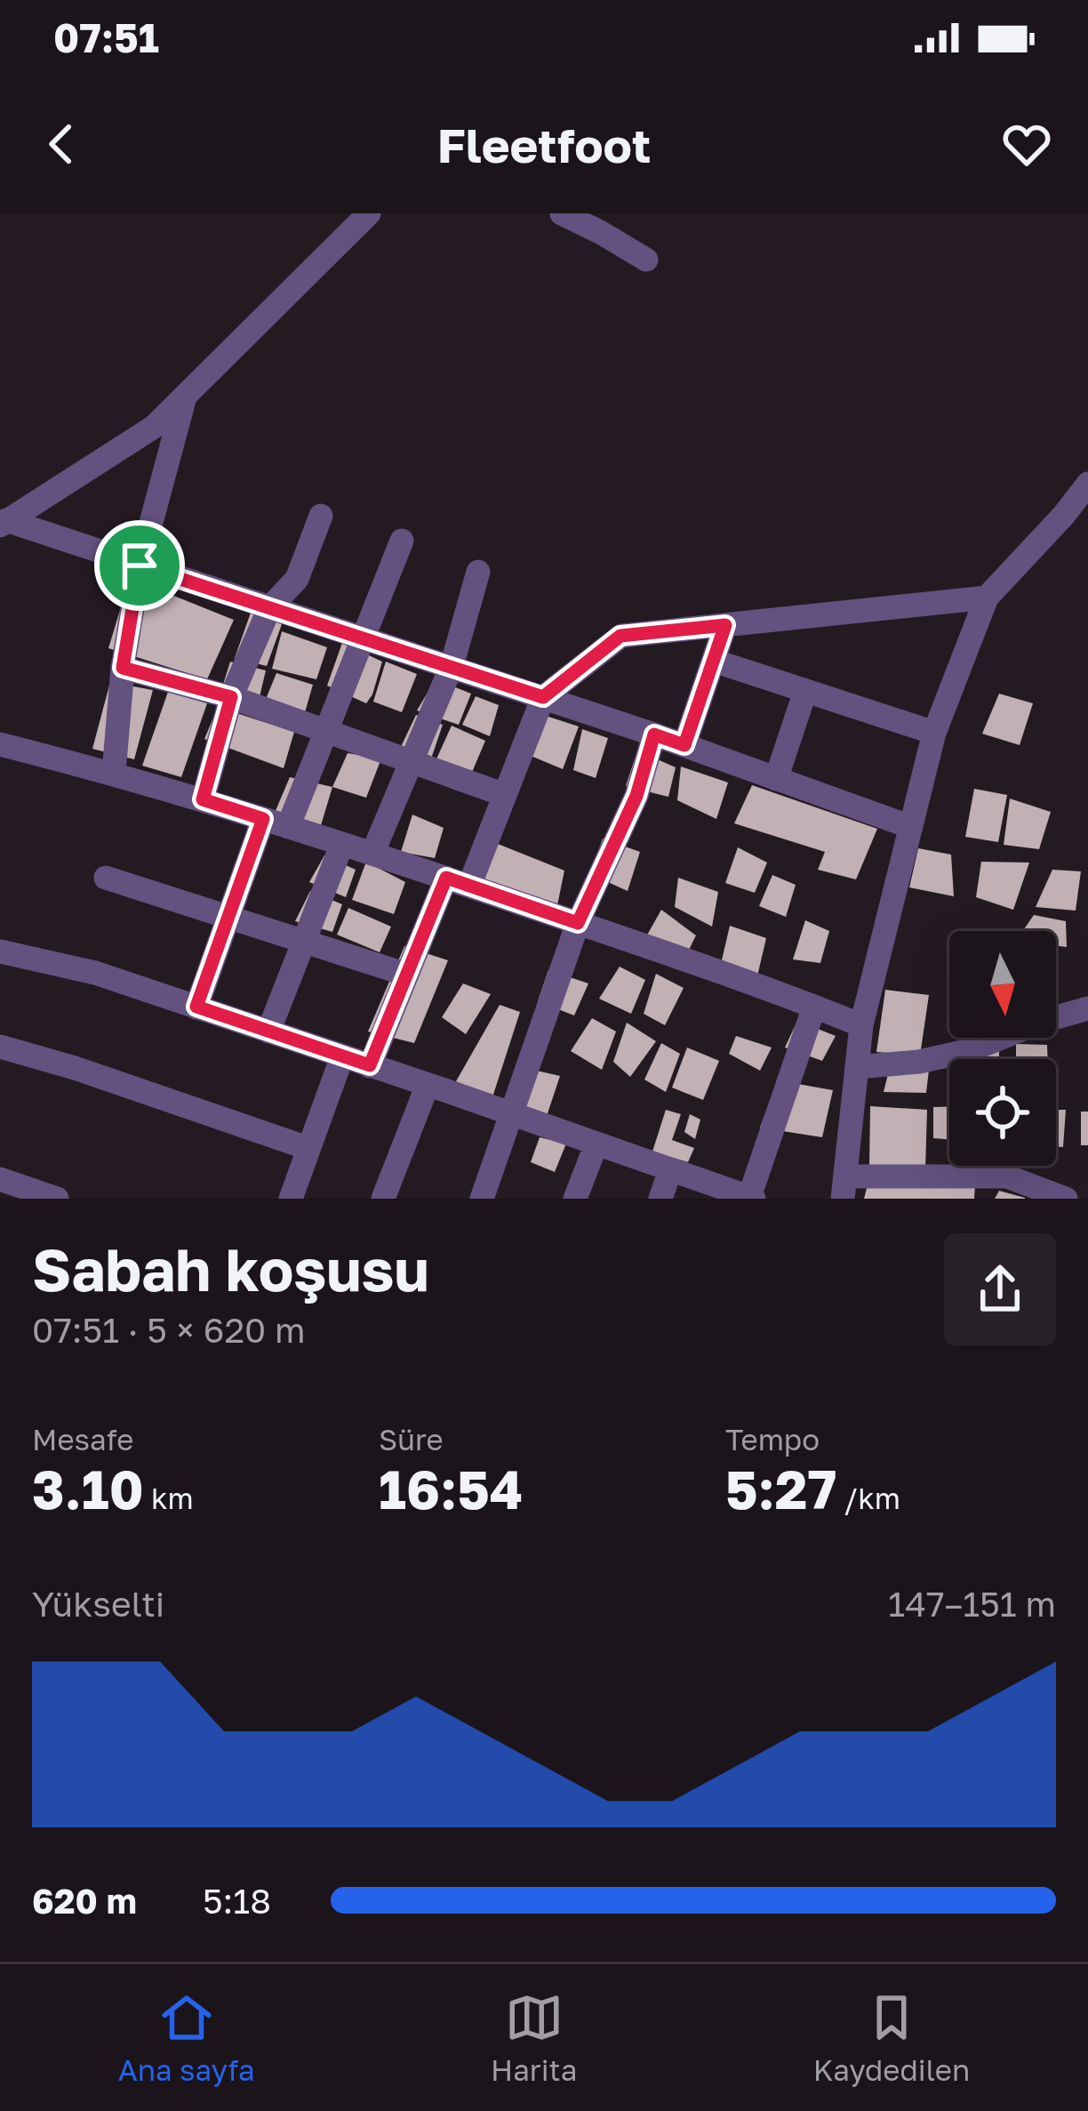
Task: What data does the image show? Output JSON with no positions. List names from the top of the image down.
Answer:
{
  "north": "bottom",
  "page": {
    "status": "07:51",
    "header": "Fleetfoot",
    "heading": ["Sabah koşusu", "07:51 · 5 × 620 m"],
    "stats": [
      ["Mesafe", "3.10 km"],
      ["Süre", "16:54"],
      ["Tempo", "5:27 /km"]
    ],
    "chart": ["Yükselti", "147–151 m"],
    "list": [
      {
        "name": "620 m",
        "note": "5:18"
      }
    ],
    "tabs": ["Ana sayfa", "Harita", "Kaydedilen"]
  }
}
